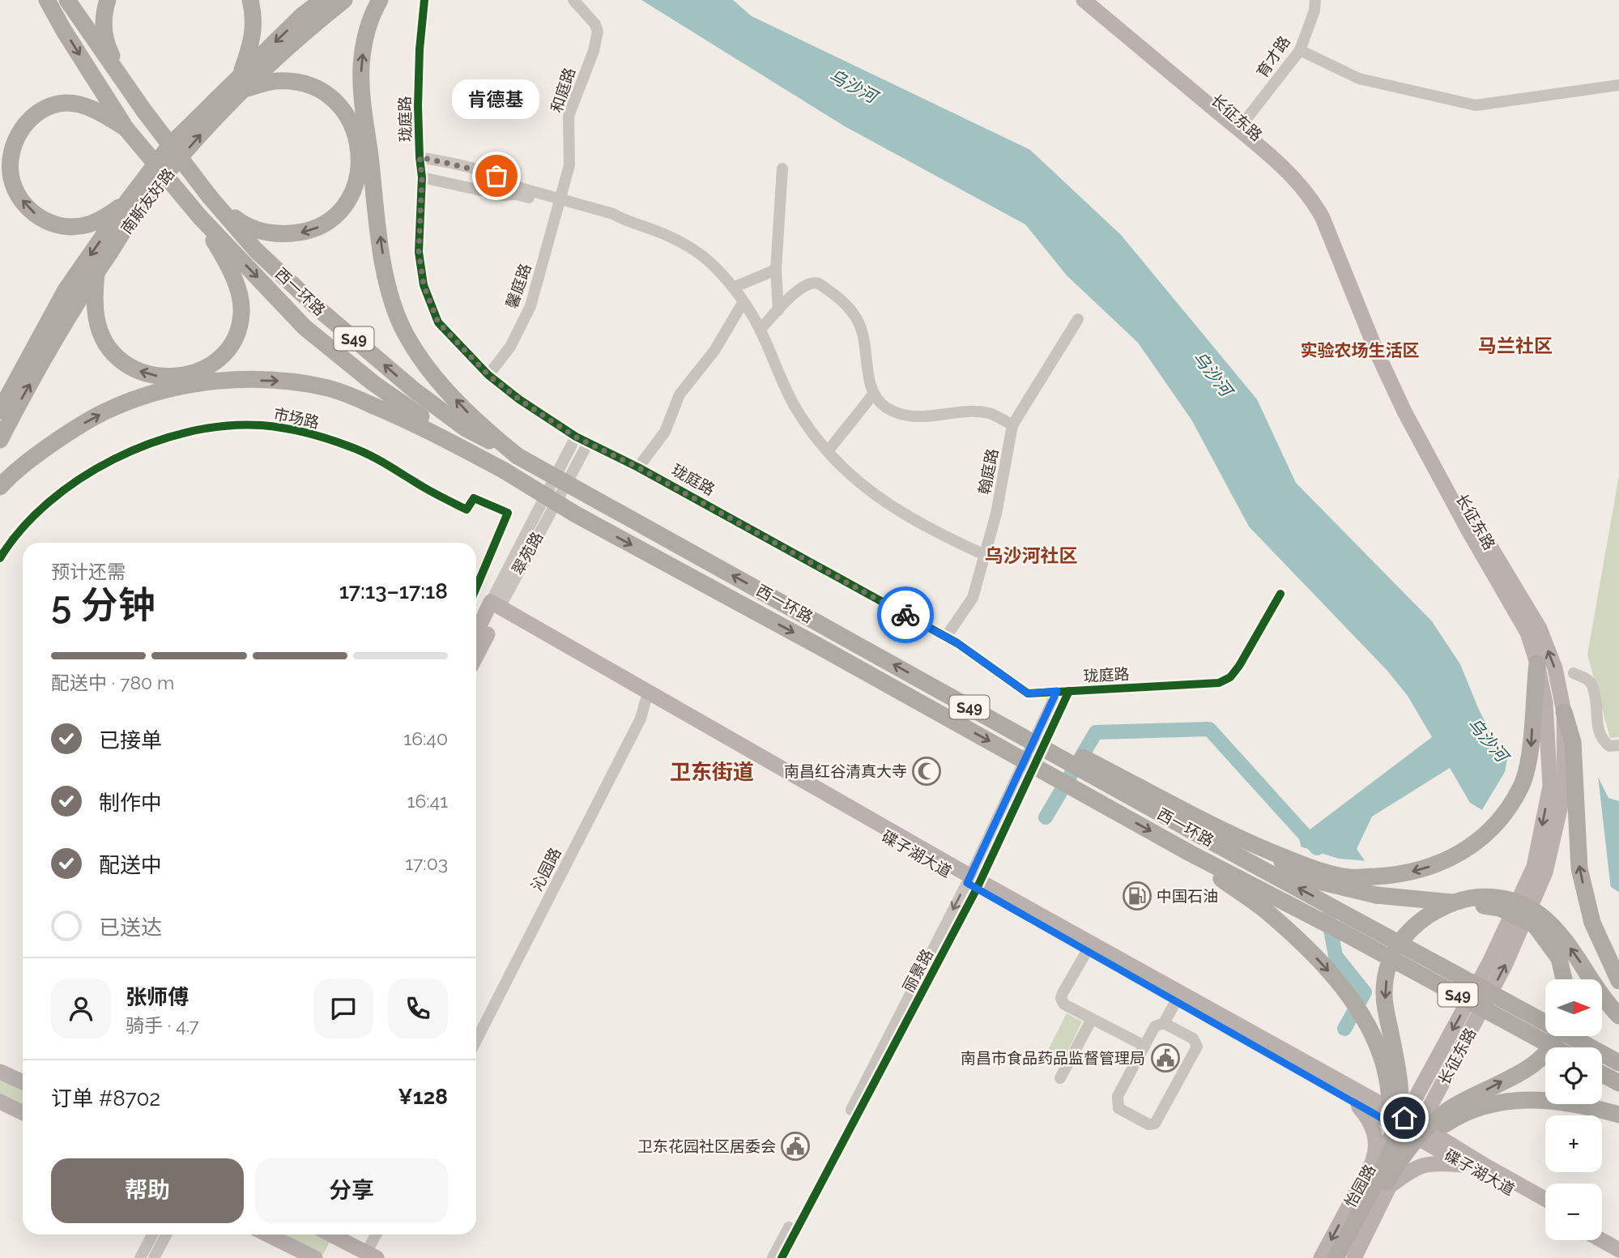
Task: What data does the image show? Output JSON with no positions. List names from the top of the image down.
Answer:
{
  "streets": {
    "highway": ["南斯友好路", "西一环路", "S49"],
    "main road": [
      "长征东路",
      "翠苑路",
      "碟子湖大道",
      "怡园路"
    ],
    "street": [
      "育才路",
      "和庭路",
      "珑庭路",
      "馨庭路",
      "市场路",
      "翰庭路",
      "沁园路",
      "丽景路"
    ]
  },
  "crossings": [
    ["育才路", "长征东路"],
    ["和庭路", "馨庭路"],
    ["长征东路", "碟子湖大道"],
    ["长征东路", "怡园路"],
    ["珑庭路", "馨庭路"],
    ["珑庭路", "翰庭路"],
    ["珑庭路", "翠苑路"],
    ["珑庭路", "丽景路"],
    ["翠苑路", "碟子湖大道"],
    ["碟子湖大道", "沁园路"],
    ["碟子湖大道", "丽景路"],
    ["碟子湖大道", "怡园路"]
  ],
  "districts": [
    "马兰社区",
    "实验农场生活区",
    "乌沙河社区",
    "卫东街道"
  ],
  "water": ["乌沙河"],
  "places": {
    "other": ["肯德基"],
    "mosque": ["南昌红谷清真大寺"],
    "fuel station": ["中国石油"],
    "public building": ["南昌市食品药品监督管理局", "卫东花园社区居委会"]
  },
  "north": "right",
  "page": {
    "bubble": "肯德基",
    "heading": ["5 分钟", "预计还需", "17:13–17:18"],
    "panel": [
      "张师傅",
      "骑手 · 4.7",
      "订单 #8702",
      "¥128"
    ],
    "bar": "配送中 · 780 m",
    "list": [
      ["已接单", "16:40"],
      ["制作中", "16:41"],
      ["配送中", "17:03"],
      "已送达"
    ],
    "map_buttons": ["+", "−"],
    "buttons": ["帮助", "分享"]
  }
}
